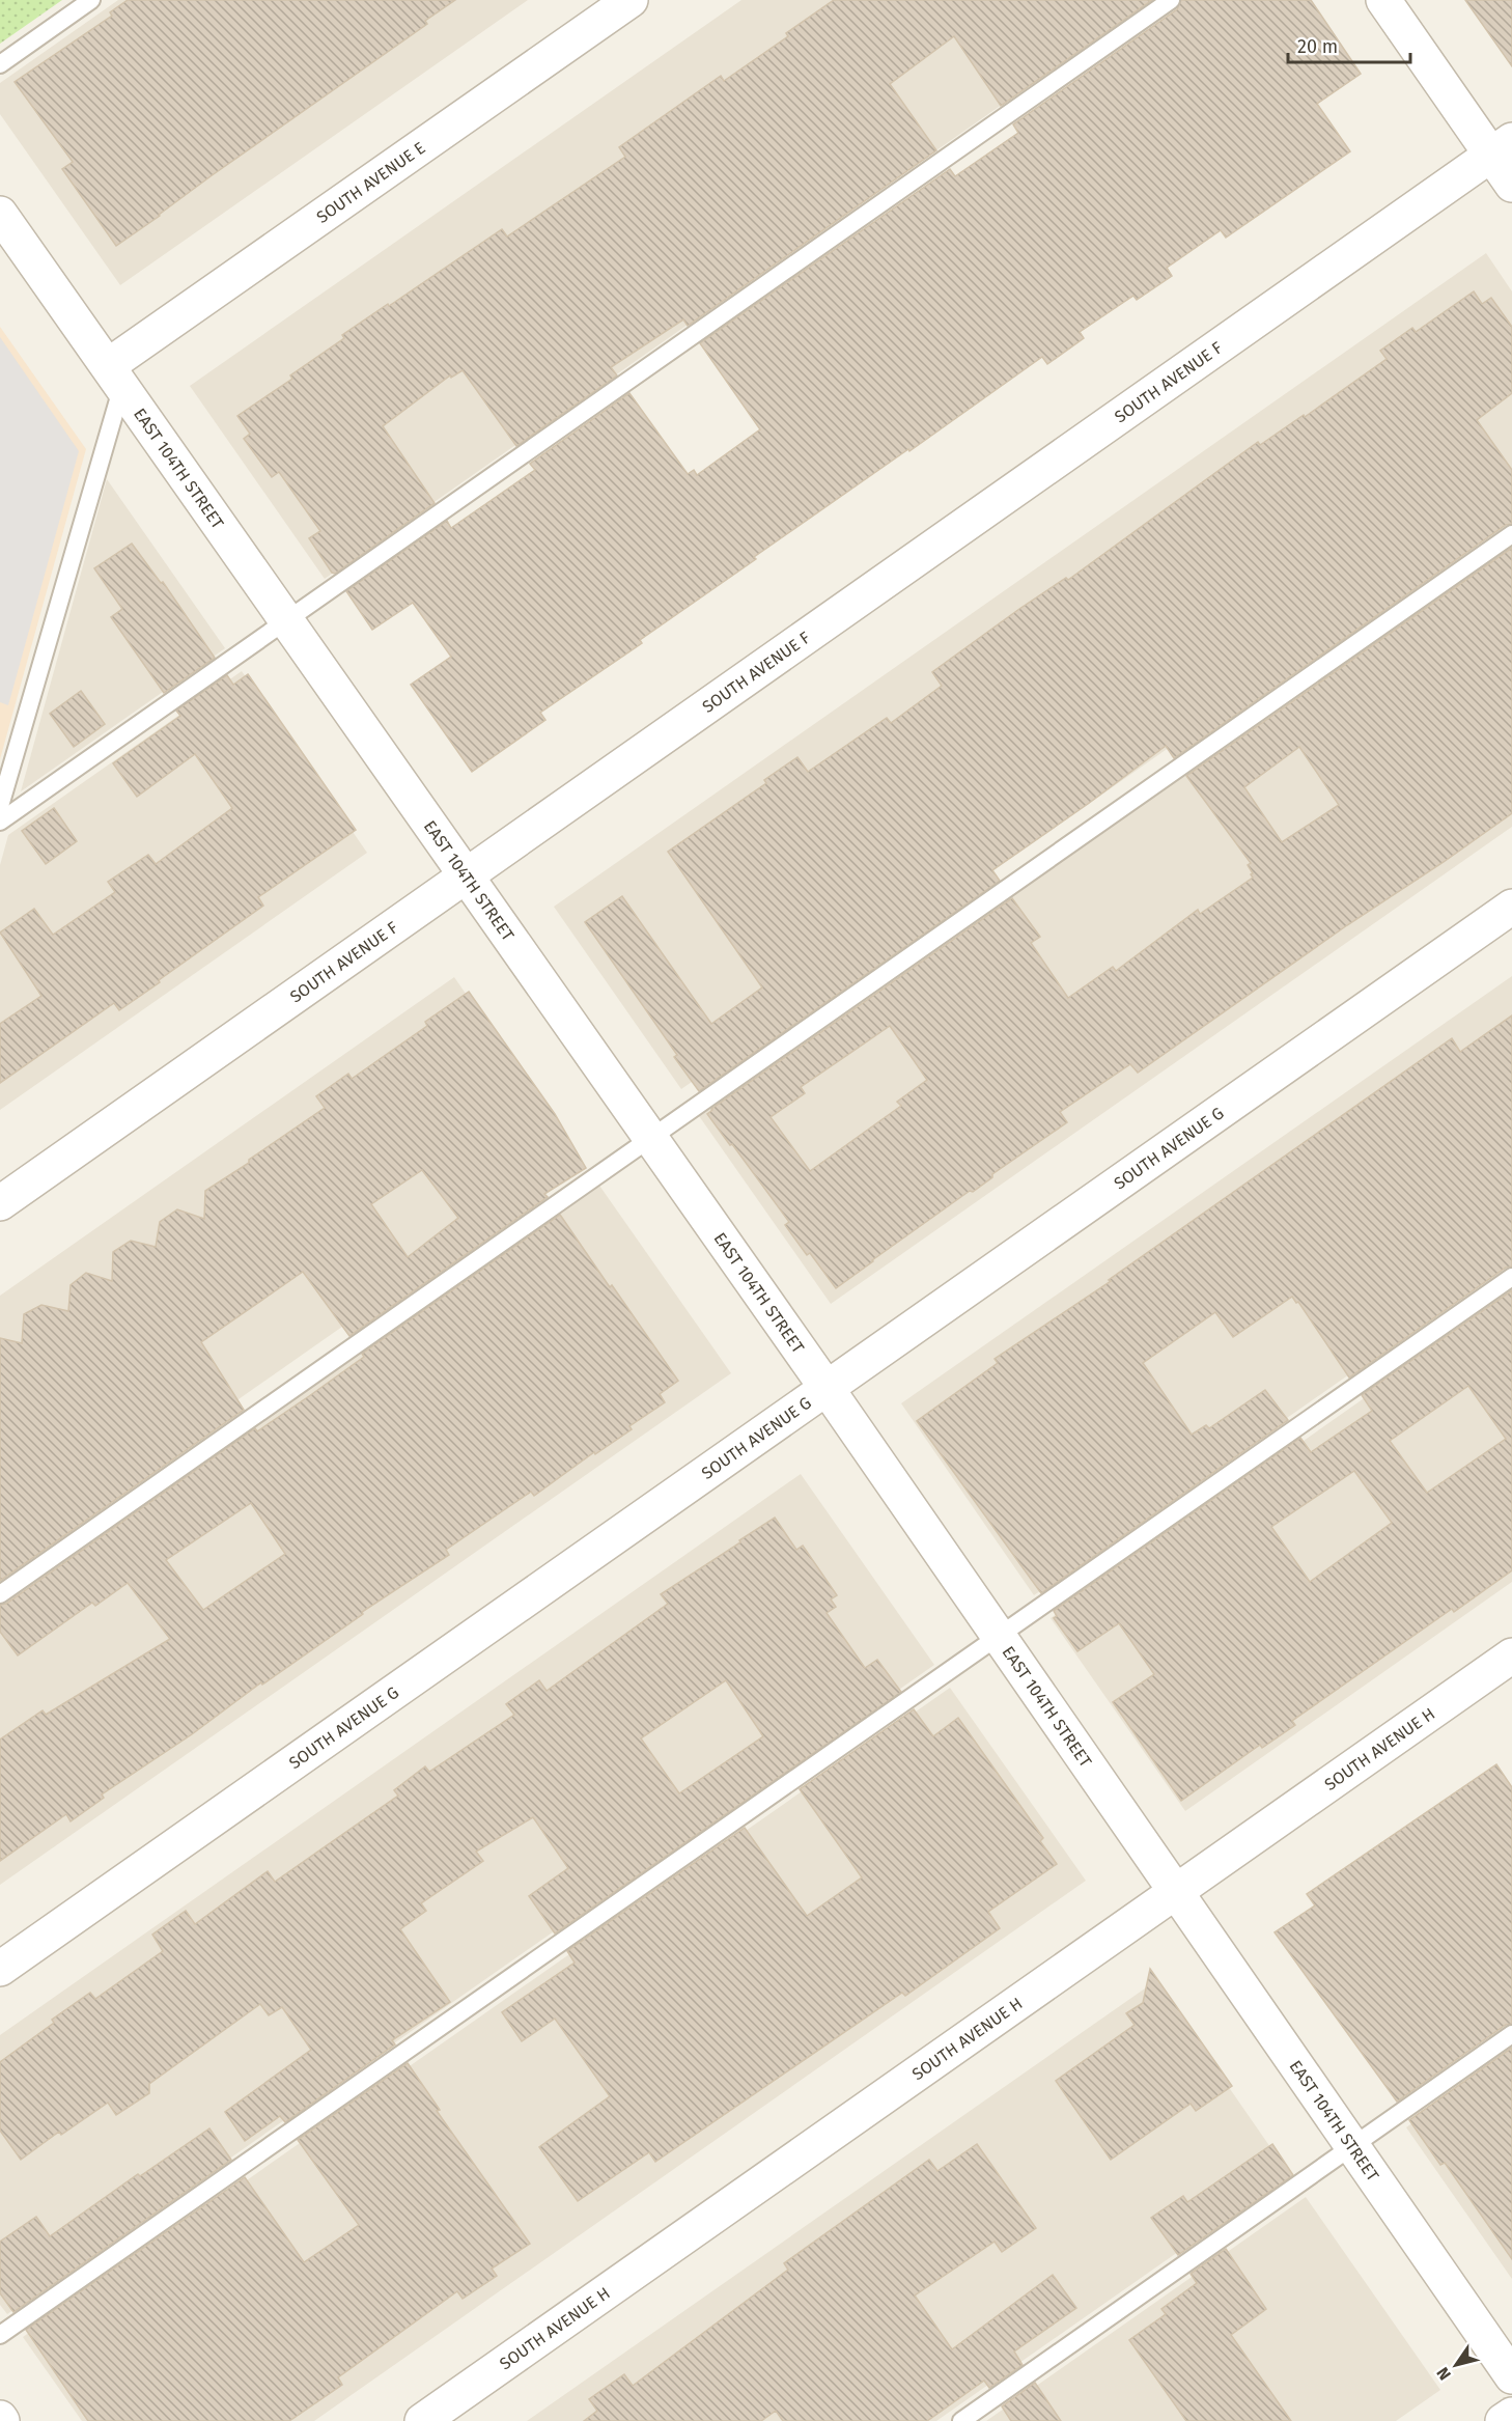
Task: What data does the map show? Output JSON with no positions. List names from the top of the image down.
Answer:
{
  "streets": {
    "street": [
      "SOUTH AVENUE E",
      "SOUTH AVENUE F",
      "EAST 104TH STREET",
      "SOUTH AVENUE G",
      "SOUTH AVENUE H"
    ]
  },
  "crossings": [
    ["SOUTH AVENUE E", "EAST 104TH STREET"],
    ["SOUTH AVENUE F", "EAST 104TH STREET"],
    ["EAST 104TH STREET", "SOUTH AVENUE G"],
    ["EAST 104TH STREET", "SOUTH AVENUE H"]
  ],
  "scale_bar": "20 m",
  "north": "bottom left"
}
